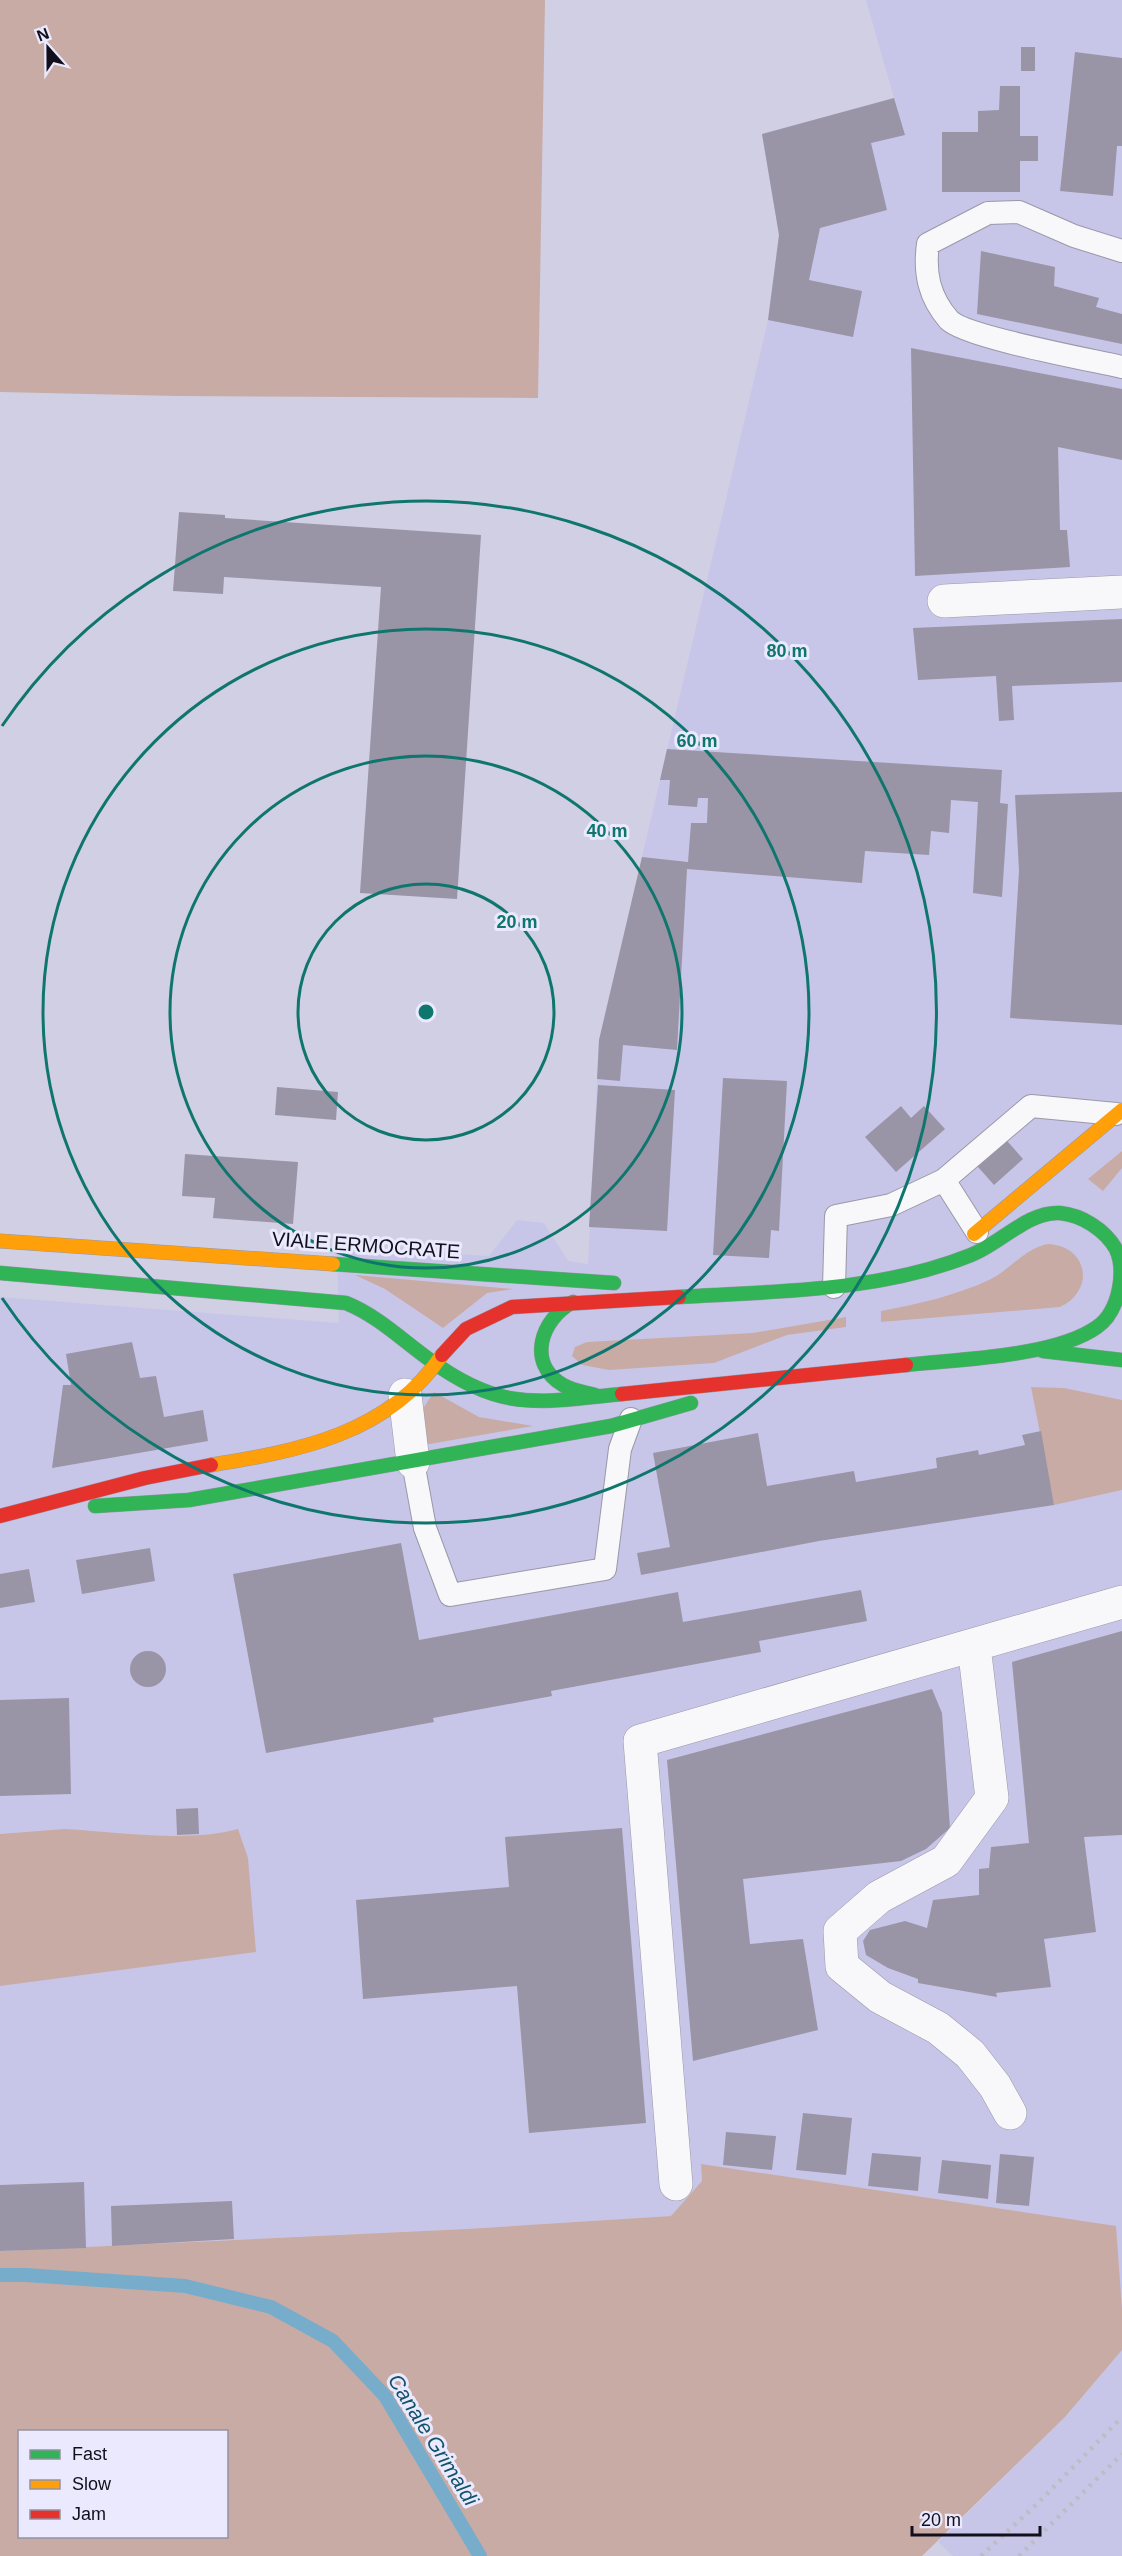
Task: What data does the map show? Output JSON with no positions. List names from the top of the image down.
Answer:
{
  "streets": {
    "main road": ["VIALE ERMOCRATE"]
  },
  "water": ["Canale Grimaldi"],
  "legend": ["Fast", "Slow", "Jam"],
  "scale_bar": "20 m",
  "north": "top",
  "rings": [
    "80 m",
    "60 m",
    "40 m",
    "20 m"
  ]
}
